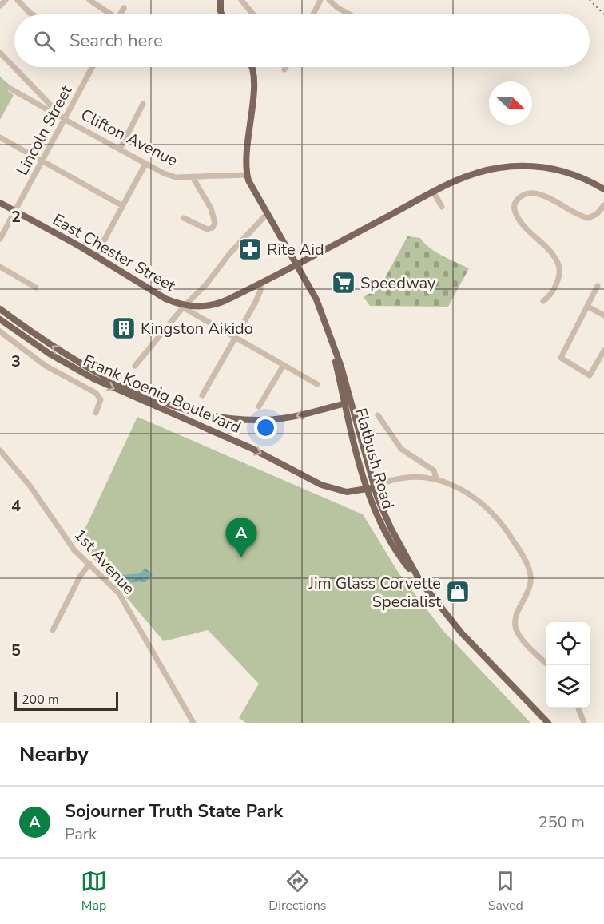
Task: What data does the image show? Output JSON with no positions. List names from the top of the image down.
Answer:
{
  "streets": {
    "main road": ["East Chester Street", "Frank Koenig Boulevard", "Flatbush Road"],
    "street": ["Lincoln Street", "Clifton Avenue", "1st Avenue"]
  },
  "crossings": [
    ["Lincoln Street", "Clifton Avenue"],
    ["Lincoln Street", "East Chester Street"],
    ["Clifton Avenue", "Flatbush Road"],
    ["East Chester Street", "Flatbush Road"],
    ["Frank Koenig Boulevard", "Flatbush Road"]
  ],
  "places": {
    "pharmacy": ["Rite Aid"],
    "supermarket": ["Speedway"],
    "building": ["Kingston Aikido"],
    "shop": ["Jim Glass Corvette Specialist"]
  },
  "scale_bar": "200 m",
  "north": "bottom right",
  "page": {
    "search": "Search here",
    "pins": "A",
    "scale": "200 m",
    "heading": "Nearby",
    "list": [
      {
        "mark": "A",
        "name": "Sojourner Truth State Park",
        "note": "Park",
        "value": "250 m"
      }
    ],
    "nav": ["Map", "Directions", "Saved"]
  },
  "grid": {
    "rows": [
      "2",
      "3",
      "4",
      "5"
    ]
  }
}
